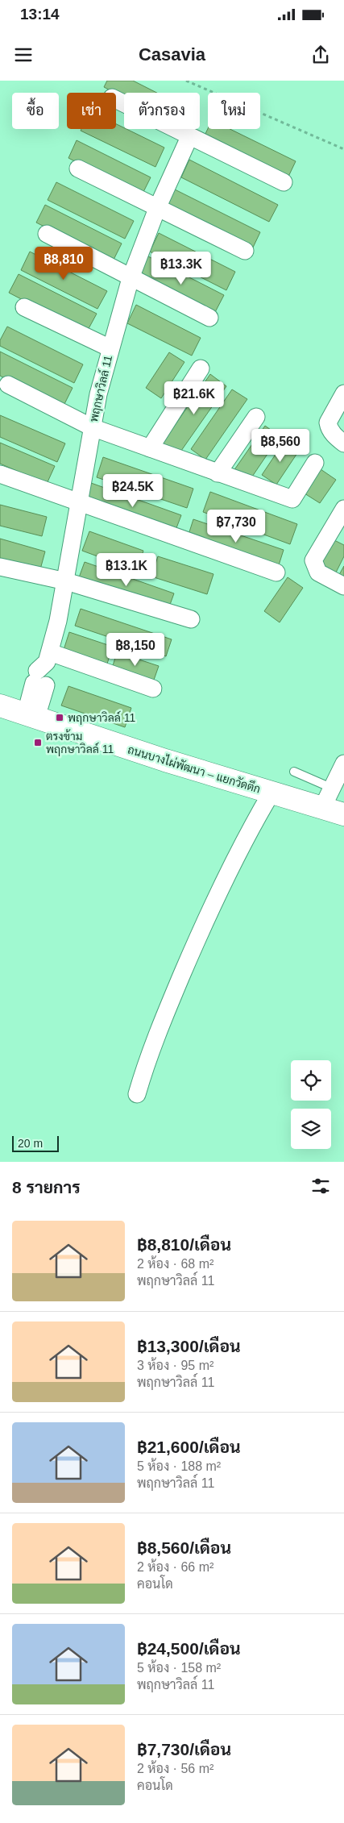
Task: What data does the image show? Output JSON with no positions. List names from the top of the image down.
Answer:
{
  "streets": {
    "street": ["พฤกษาวิลล์ 11", "ถนนบางไผ่พัฒนา – แยกวัดตึก"]
  },
  "crossings": [
    ["พฤกษาวิลล์ 11", "ถนนบางไผ่พัฒนา – แยกวัดตึก"]
  ],
  "places": {
    "transit": ["พฤกษาวิลล์ 11", "ตรงข้าม พฤกษาวิลล์ 11"]
  },
  "scale_bar": "20 m",
  "page": {
    "status": "13:14",
    "header": "Casavia",
    "chip": [
      "ซื้อ",
      "เช่า",
      "ตัวกรอง",
      "ใหม่"
    ],
    "price": [
      "฿8,810",
      "฿13.3K",
      "฿21.6K",
      "฿8,560",
      "฿24.5K",
      "฿7,730",
      "฿13.1K",
      "฿8,150"
    ],
    "scale": "20 m",
    "heading": "8 รายการ",
    "list": [
      {
        "name": "฿8,810/เดือน",
        "note": "2 ห้อง · 68 m² · พฤกษาวิลล์ 11"
      },
      {
        "name": "฿13,300/เดือน",
        "note": "3 ห้อง · 95 m² · พฤกษาวิลล์ 11"
      },
      {
        "name": "฿21,600/เดือน",
        "note": "5 ห้อง · 188 m² · พฤกษาวิลล์ 11"
      },
      {
        "name": "฿8,560/เดือน",
        "note": "2 ห้อง · 66 m² · คอนโด"
      },
      {
        "name": "฿24,500/เดือน",
        "note": "5 ห้อง · 158 m² · พฤกษาวิลล์ 11"
      },
      {
        "name": "฿7,730/เดือน",
        "note": "2 ห้อง · 56 m² · คอนโด"
      }
    ]
  }
}
